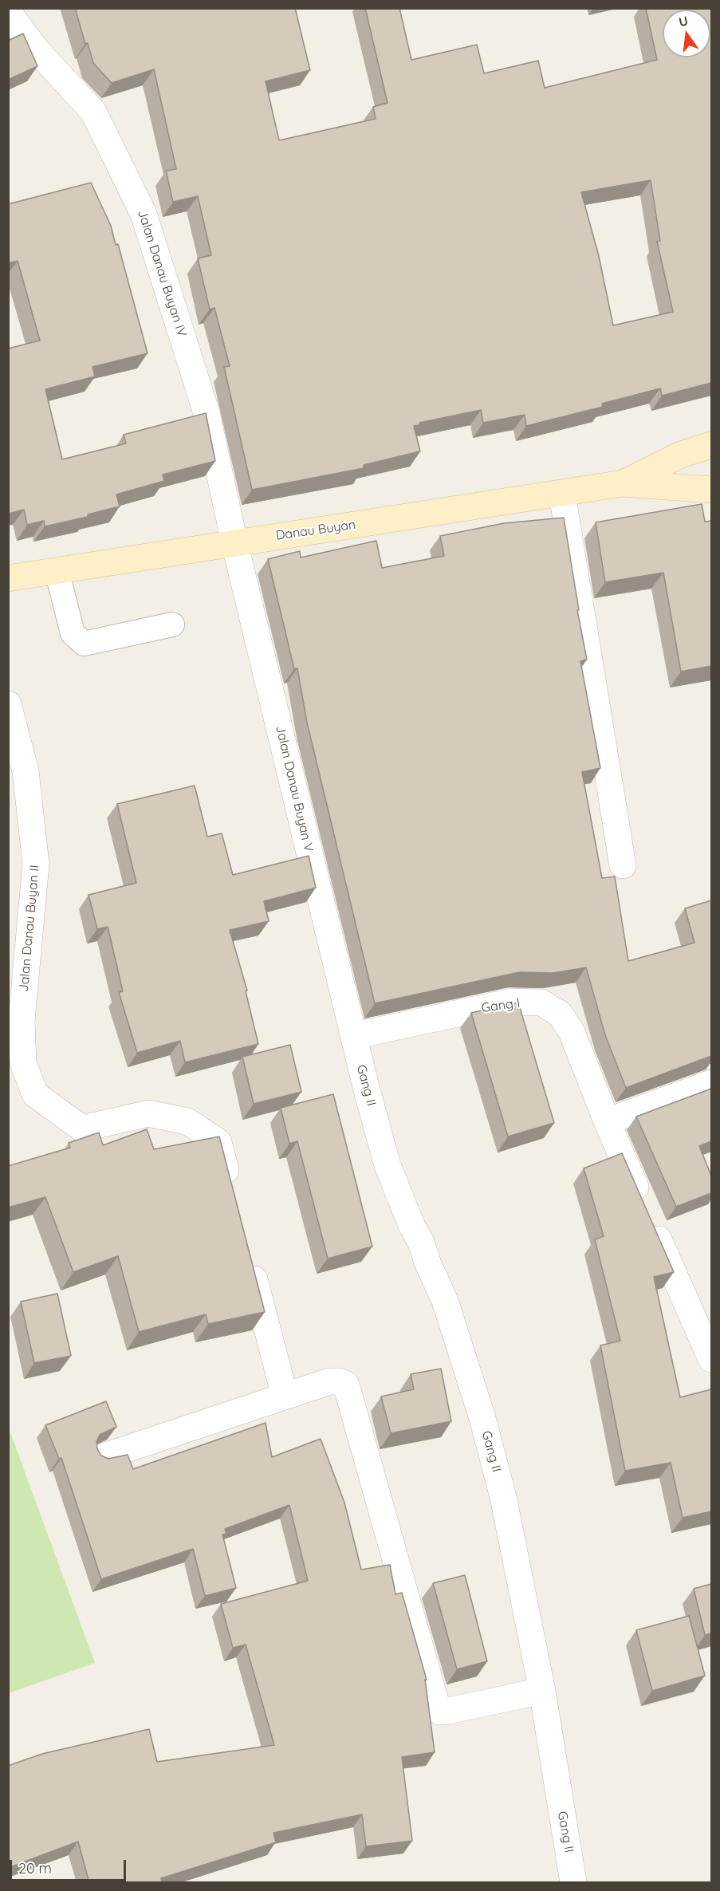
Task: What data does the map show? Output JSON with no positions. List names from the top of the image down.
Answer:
{
  "streets": {
    "street": [
      "Jalan Danau Buyan IV",
      "Danau Buyan",
      "Jalan Danau Buyan V",
      "Jalan Danau Buyan II",
      "Gang I",
      "Gang II"
    ]
  },
  "crossings": [
    ["Jalan Danau Buyan IV", "Danau Buyan"],
    ["Jalan Danau Buyan IV", "Jalan Danau Buyan V"],
    ["Danau Buyan", "Jalan Danau Buyan V"],
    ["Jalan Danau Buyan V", "Gang I"],
    ["Jalan Danau Buyan V", "Gang II"],
    ["Gang I", "Gang II"]
  ],
  "scale_bar": "20 m",
  "north": "top"
}
